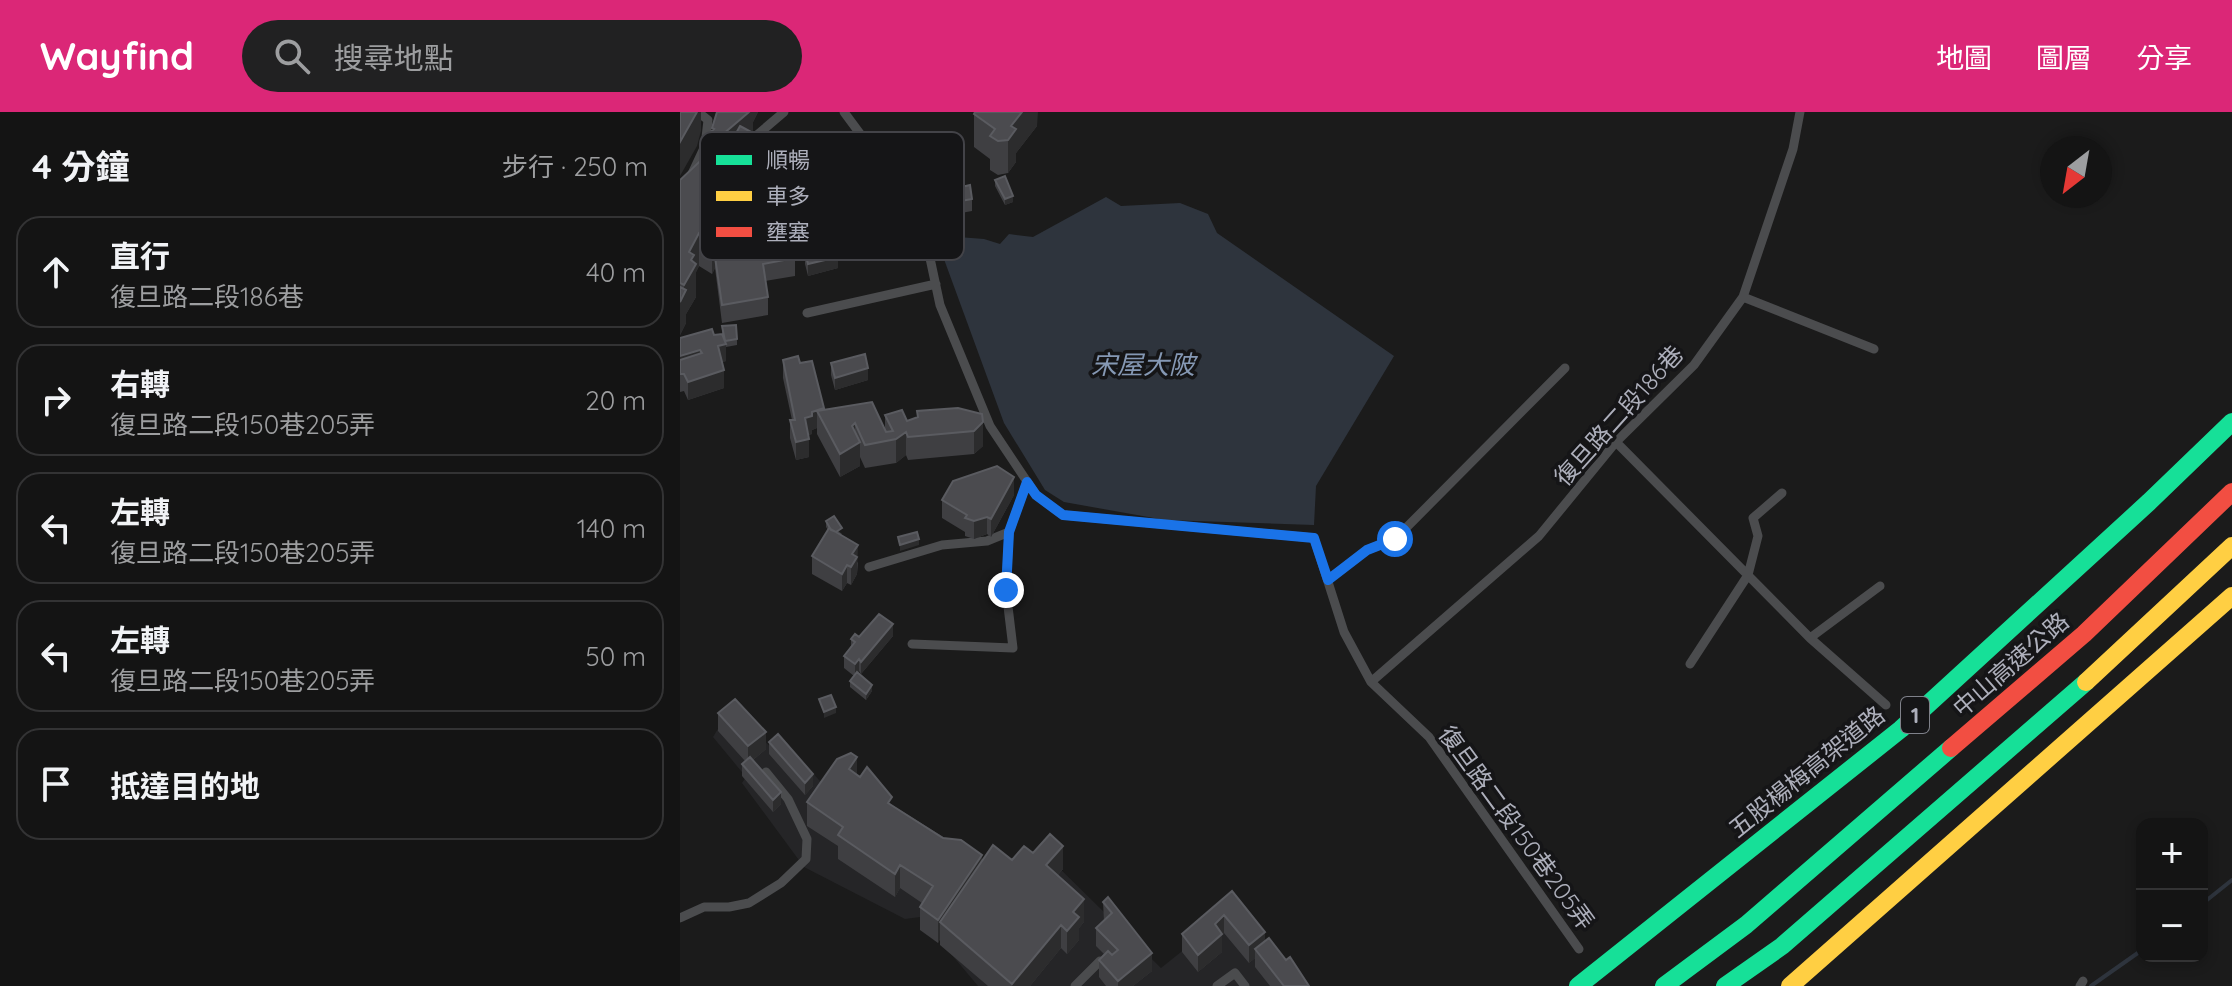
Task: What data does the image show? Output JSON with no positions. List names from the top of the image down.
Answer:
{
  "streets": {
    "highway": ["中山高速公路", "1", "五股楊梅高架道路"],
    "lane": ["復旦路二段186巷", "復旦路二段150巷205弄"]
  },
  "crossings": [
    ["復旦路二段186巷", "復旦路二段150巷205弄"]
  ],
  "water": ["宋屋大陂"],
  "legend": ["順暢", "車多", "壅塞"],
  "north": "bottom left",
  "page": {
    "header": "Wayfind",
    "search": "搜尋地點",
    "nav": ["地圖", "圖層", "分享"],
    "heading": ["4 分鐘", "步行 · 250 m"],
    "list": [
      ["直行", "復旦路二段186巷", "40 m"],
      ["右轉", "復旦路二段150巷205弄", "20 m"],
      ["左轉", "復旦路二段150巷205弄", "140 m"],
      ["左轉", "復旦路二段150巷205弄", "50 m"],
      "抵達目的地"
    ],
    "map_buttons": ["+", "−"]
  }
}
